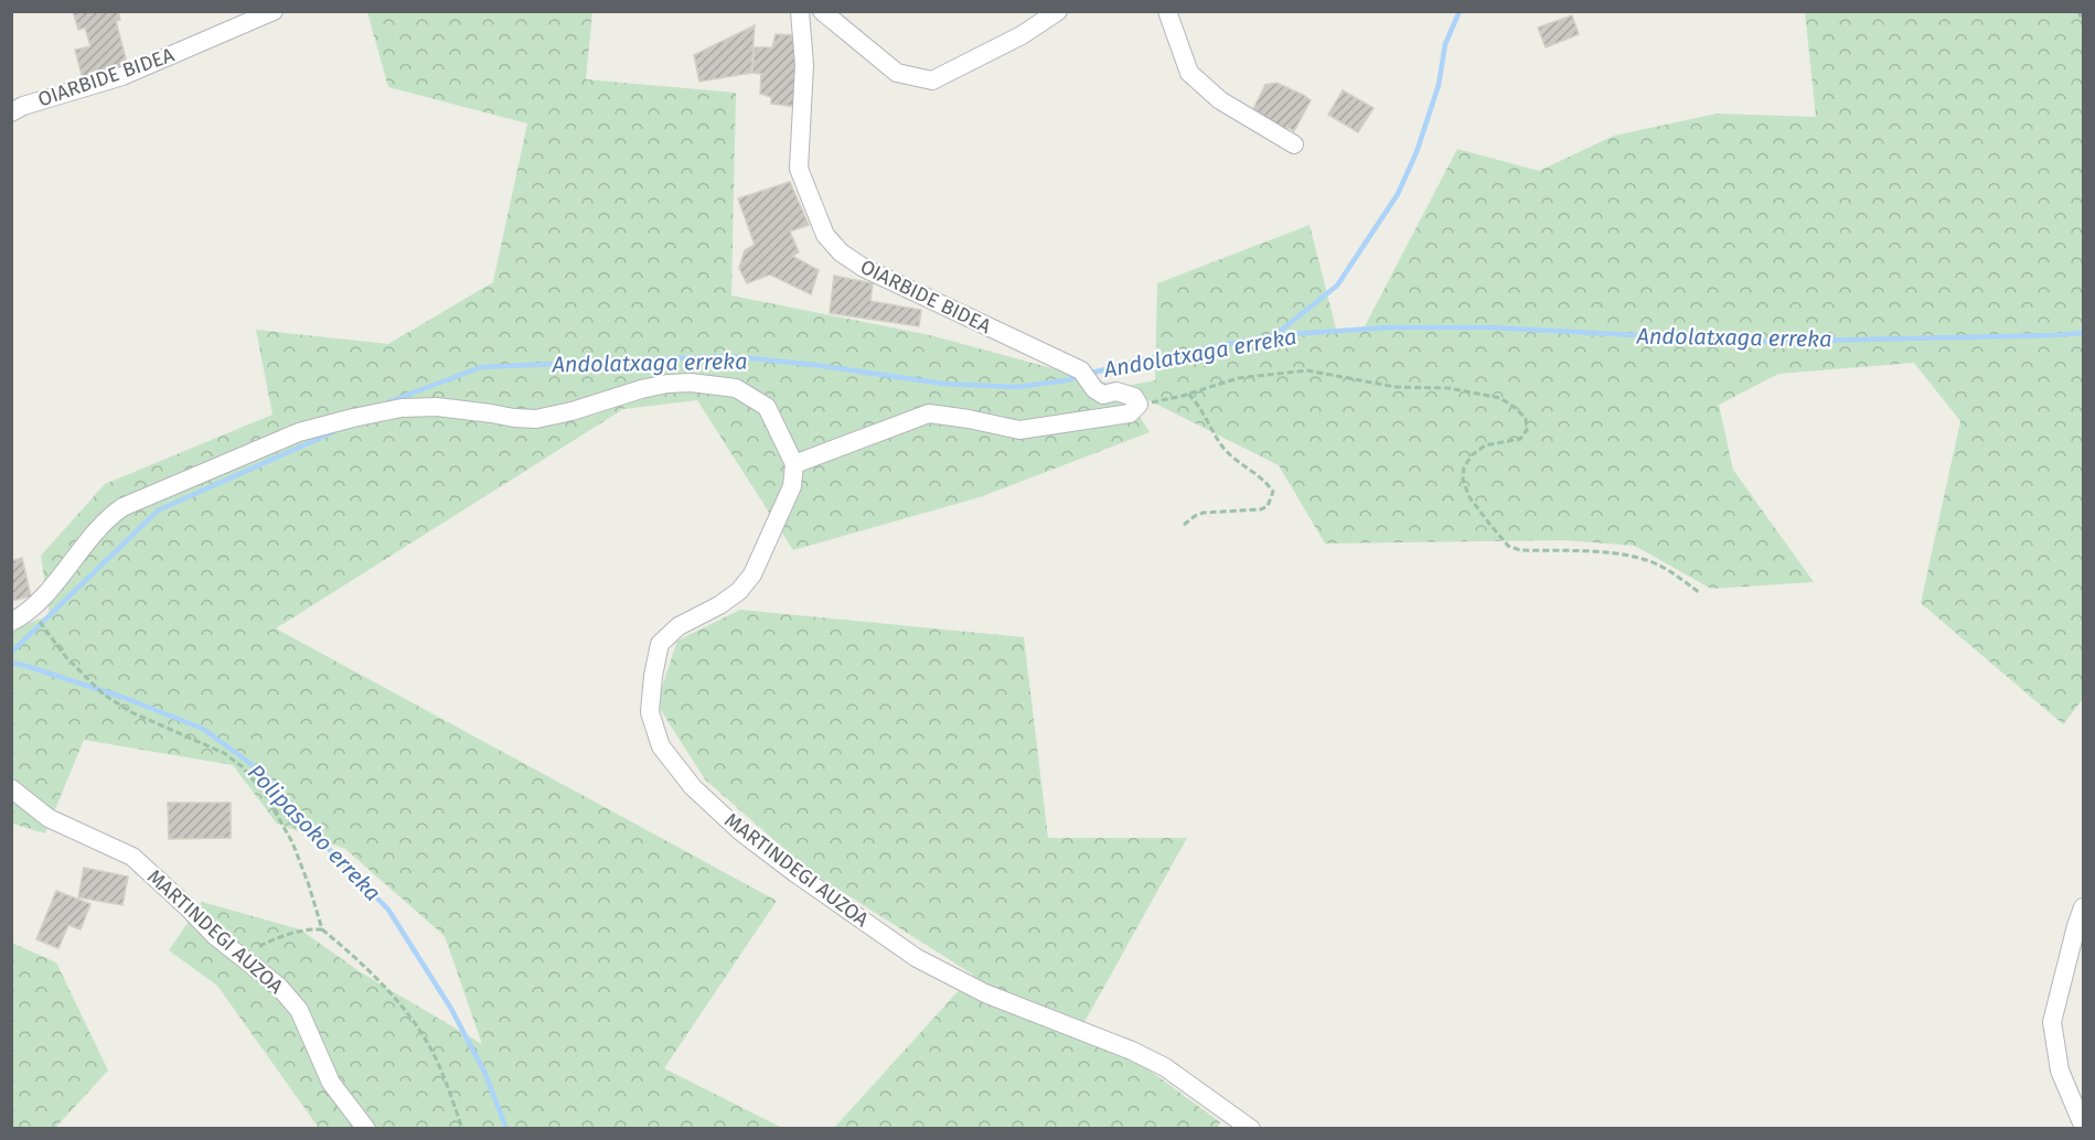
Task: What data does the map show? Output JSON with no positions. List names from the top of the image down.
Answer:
{
  "streets": {
    "street": ["OIARBIDE BIDEA", "MARTINDEGI AUZOA"]
  },
  "water": ["Andolatxaga erreka", "Polipasoko erreka"]
}
